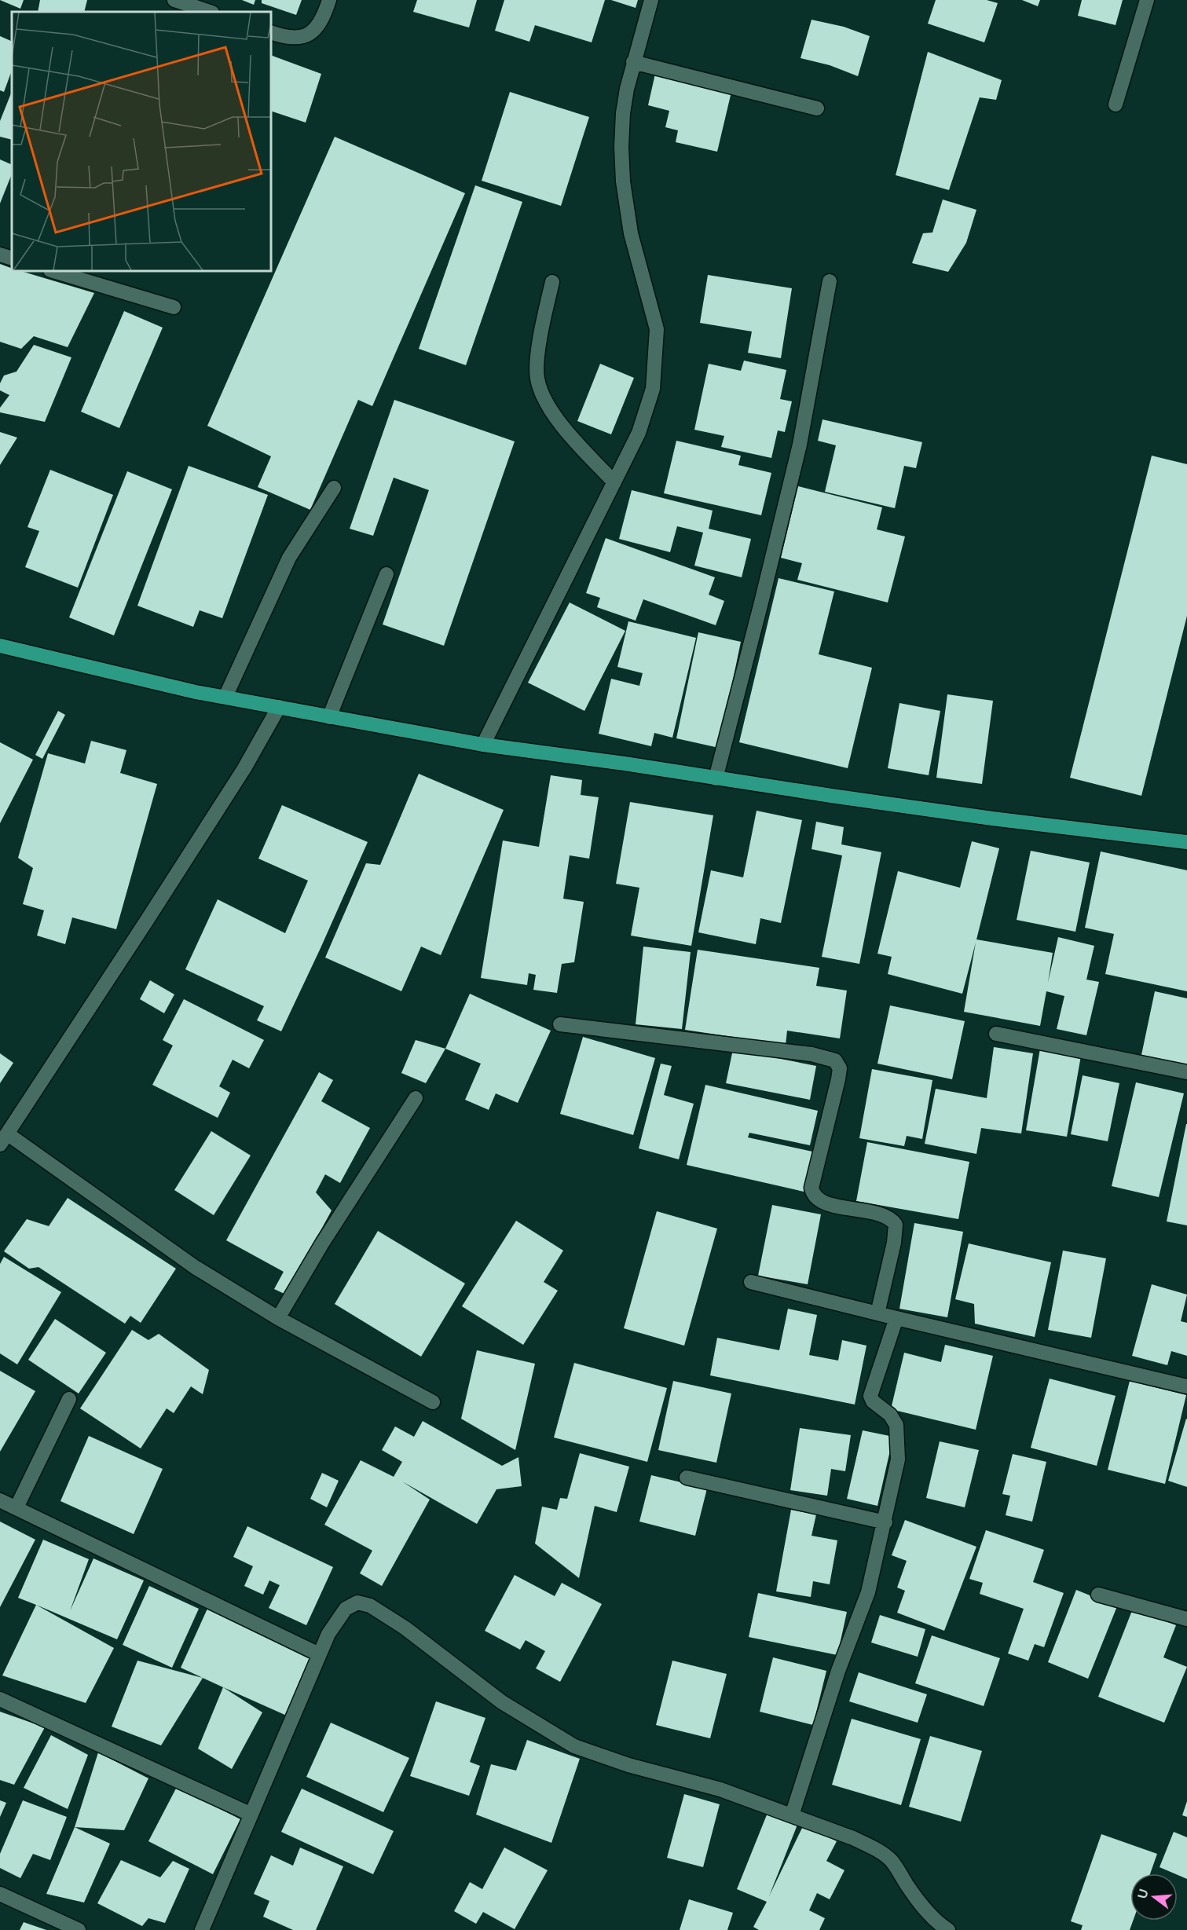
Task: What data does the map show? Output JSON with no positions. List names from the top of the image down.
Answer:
{
  "north": "left"
}
